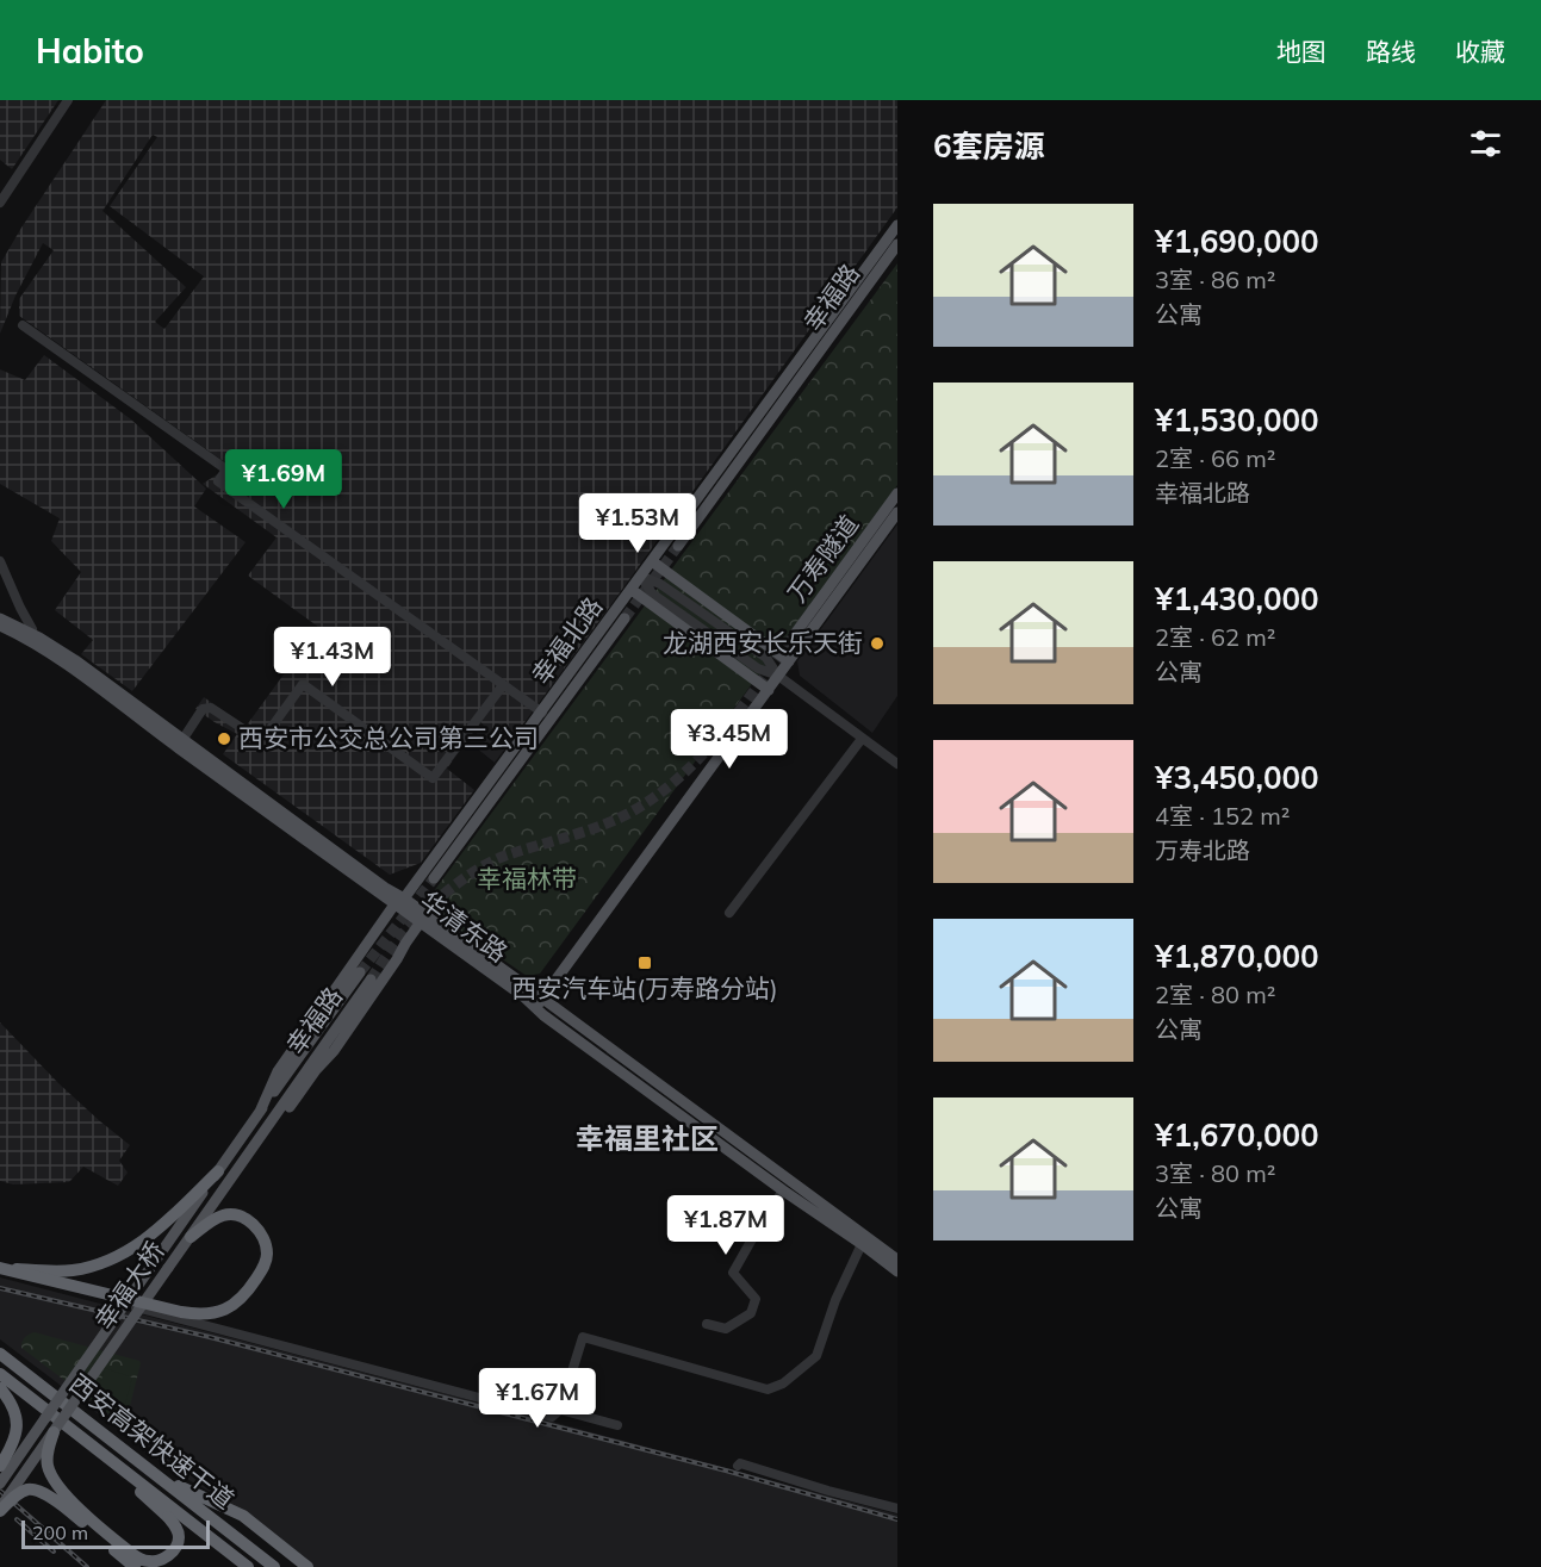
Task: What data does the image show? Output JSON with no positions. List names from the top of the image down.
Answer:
{
  "streets": {
    "highway": ["西安高架快速干道"],
    "main road": [
      "幸福路",
      "万寿隧道",
      "幸福北路",
      "华清东路",
      "幸福大桥"
    ]
  },
  "crossings": [
    ["幸福路", "幸福北路"],
    ["幸福路", "幸福大桥"],
    ["幸福北路", "华清东路"],
    ["幸福北路", "幸福大桥"]
  ],
  "districts": ["幸福里社区"],
  "parks": ["幸福林带"],
  "places": {
    "other": ["龙湖西安长乐天街", "西安市公交总公司第三公司"],
    "transit": ["西安汽车站(万寿路分站)"]
  },
  "scale_bar": "200 m",
  "page": {
    "header": "Habito",
    "nav": ["地图", "路线", "收藏"],
    "heading": "6套房源",
    "list": [
      {
        "name": "¥1,690,000",
        "note": "3室 · 86 m² · 公寓"
      },
      {
        "name": "¥1,530,000",
        "note": "2室 · 66 m² · 幸福北路"
      },
      {
        "name": "¥1,430,000",
        "note": "2室 · 62 m² · 公寓"
      },
      {
        "name": "¥3,450,000",
        "note": "4室 · 152 m² · 万寿北路"
      },
      {
        "name": "¥1,870,000",
        "note": "2室 · 80 m² · 公寓"
      },
      {
        "name": "¥1,670,000",
        "note": "3室 · 80 m² · 公寓"
      }
    ],
    "price": [
      "¥1.69M",
      "¥1.53M",
      "¥1.43M",
      "¥3.45M",
      "¥1.87M",
      "¥1.67M"
    ],
    "scale": "200 m"
  }
}
